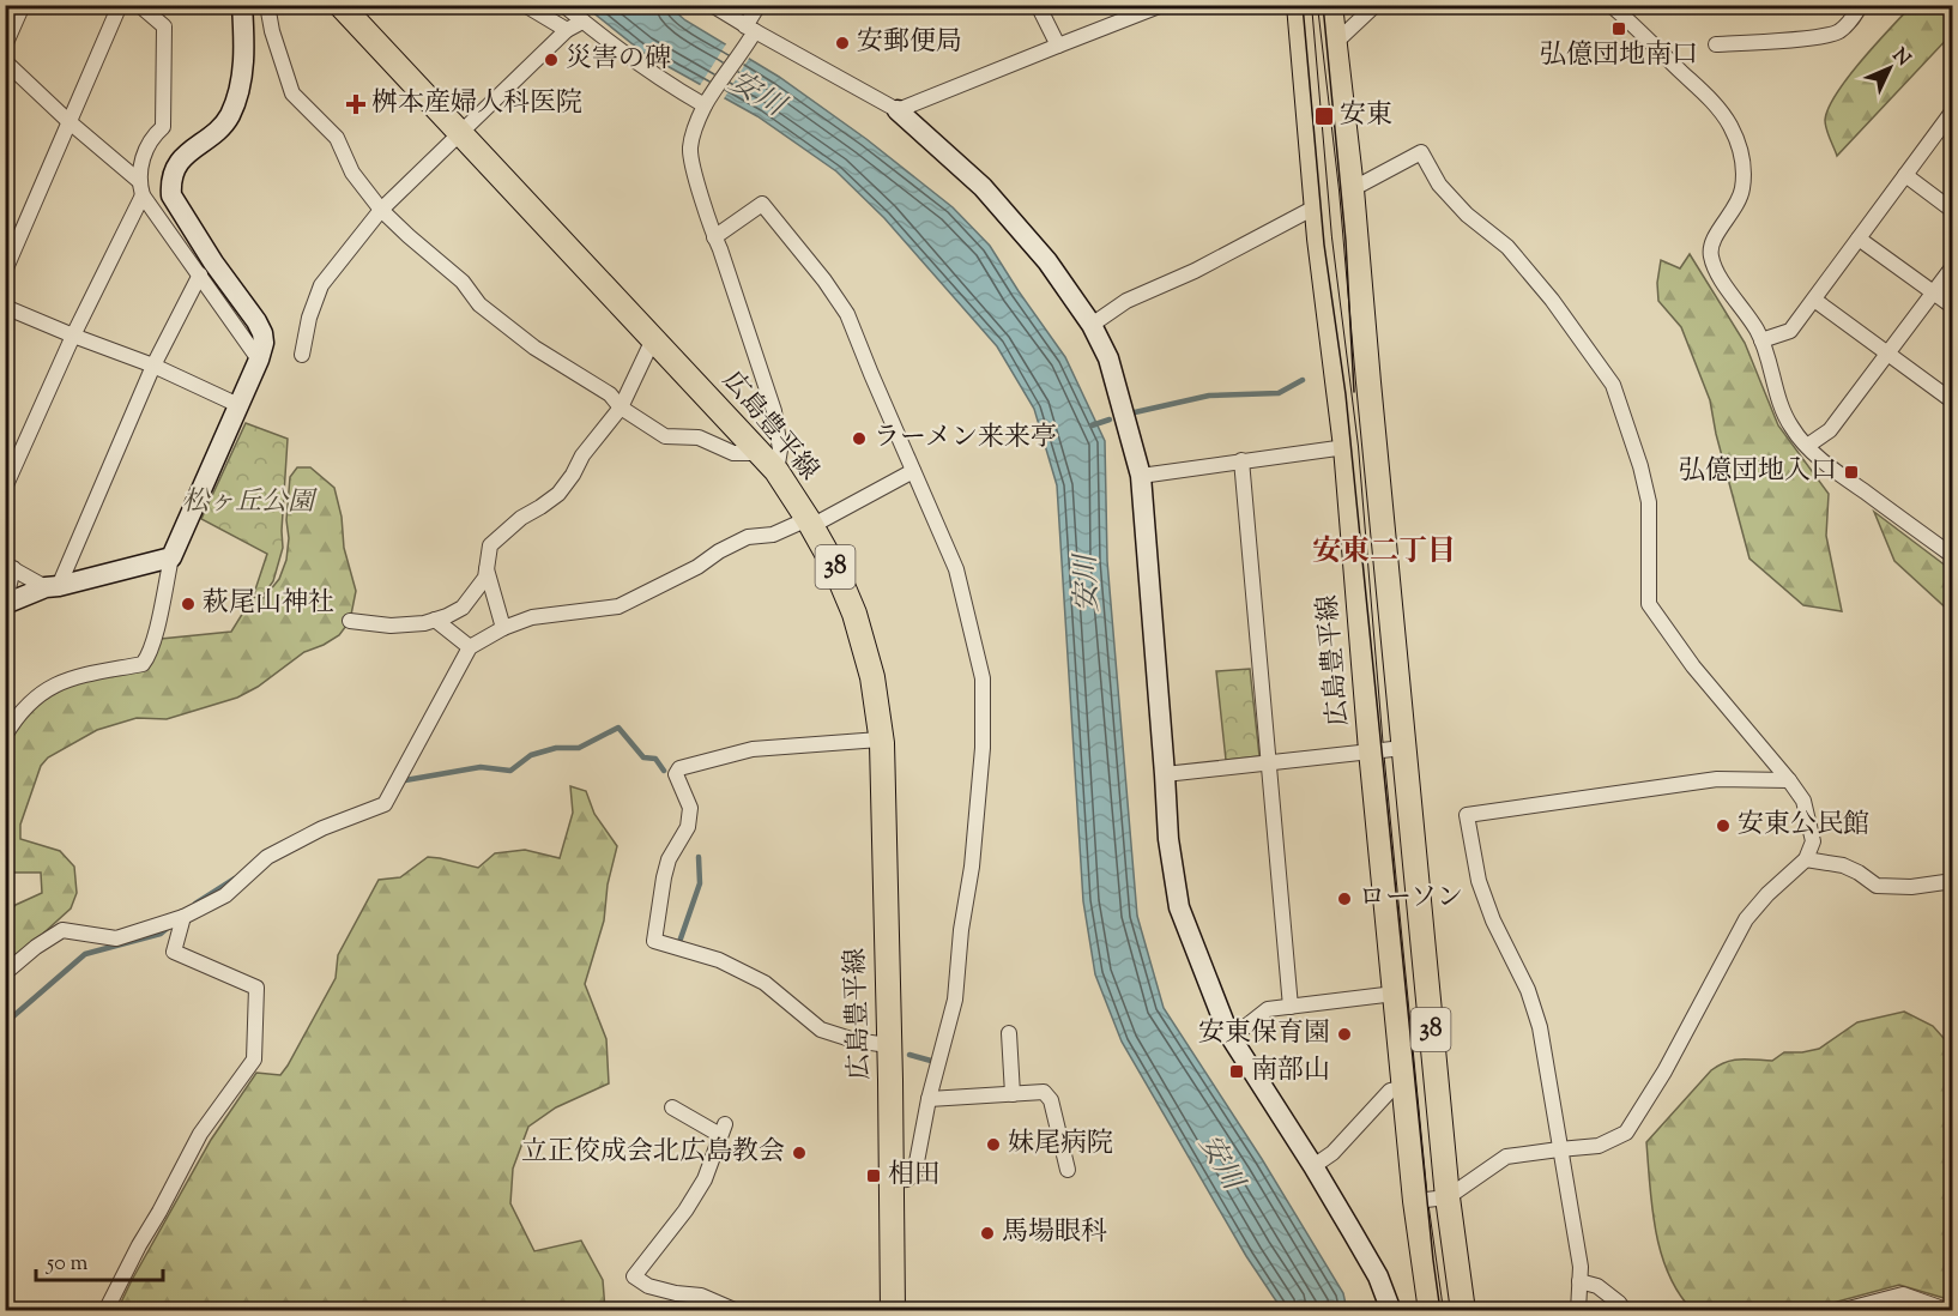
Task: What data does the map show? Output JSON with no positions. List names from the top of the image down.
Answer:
{
  "streets": {
    "main road": ["広島豊平線", "38"]
  },
  "districts": ["安東二丁目"],
  "water": ["安川"],
  "parks": ["松ヶ丘公園"],
  "places": {
    "transit": [
      "弘億団地南口",
      "安東",
      "弘億団地入口",
      "南部山",
      "相田"
    ],
    "other": [
      "安郵便局",
      "災害の碑",
      "ラーメン来来亭",
      "萩尾山神社",
      "安東公民館",
      "ローソン",
      "安東保育園",
      "妹尾病院",
      "立正佼成会北広島教会",
      "馬場眼科"
    ],
    "health": ["桝本産婦人科医院"]
  },
  "scale_bar": "50 m",
  "north": "top right"
}
